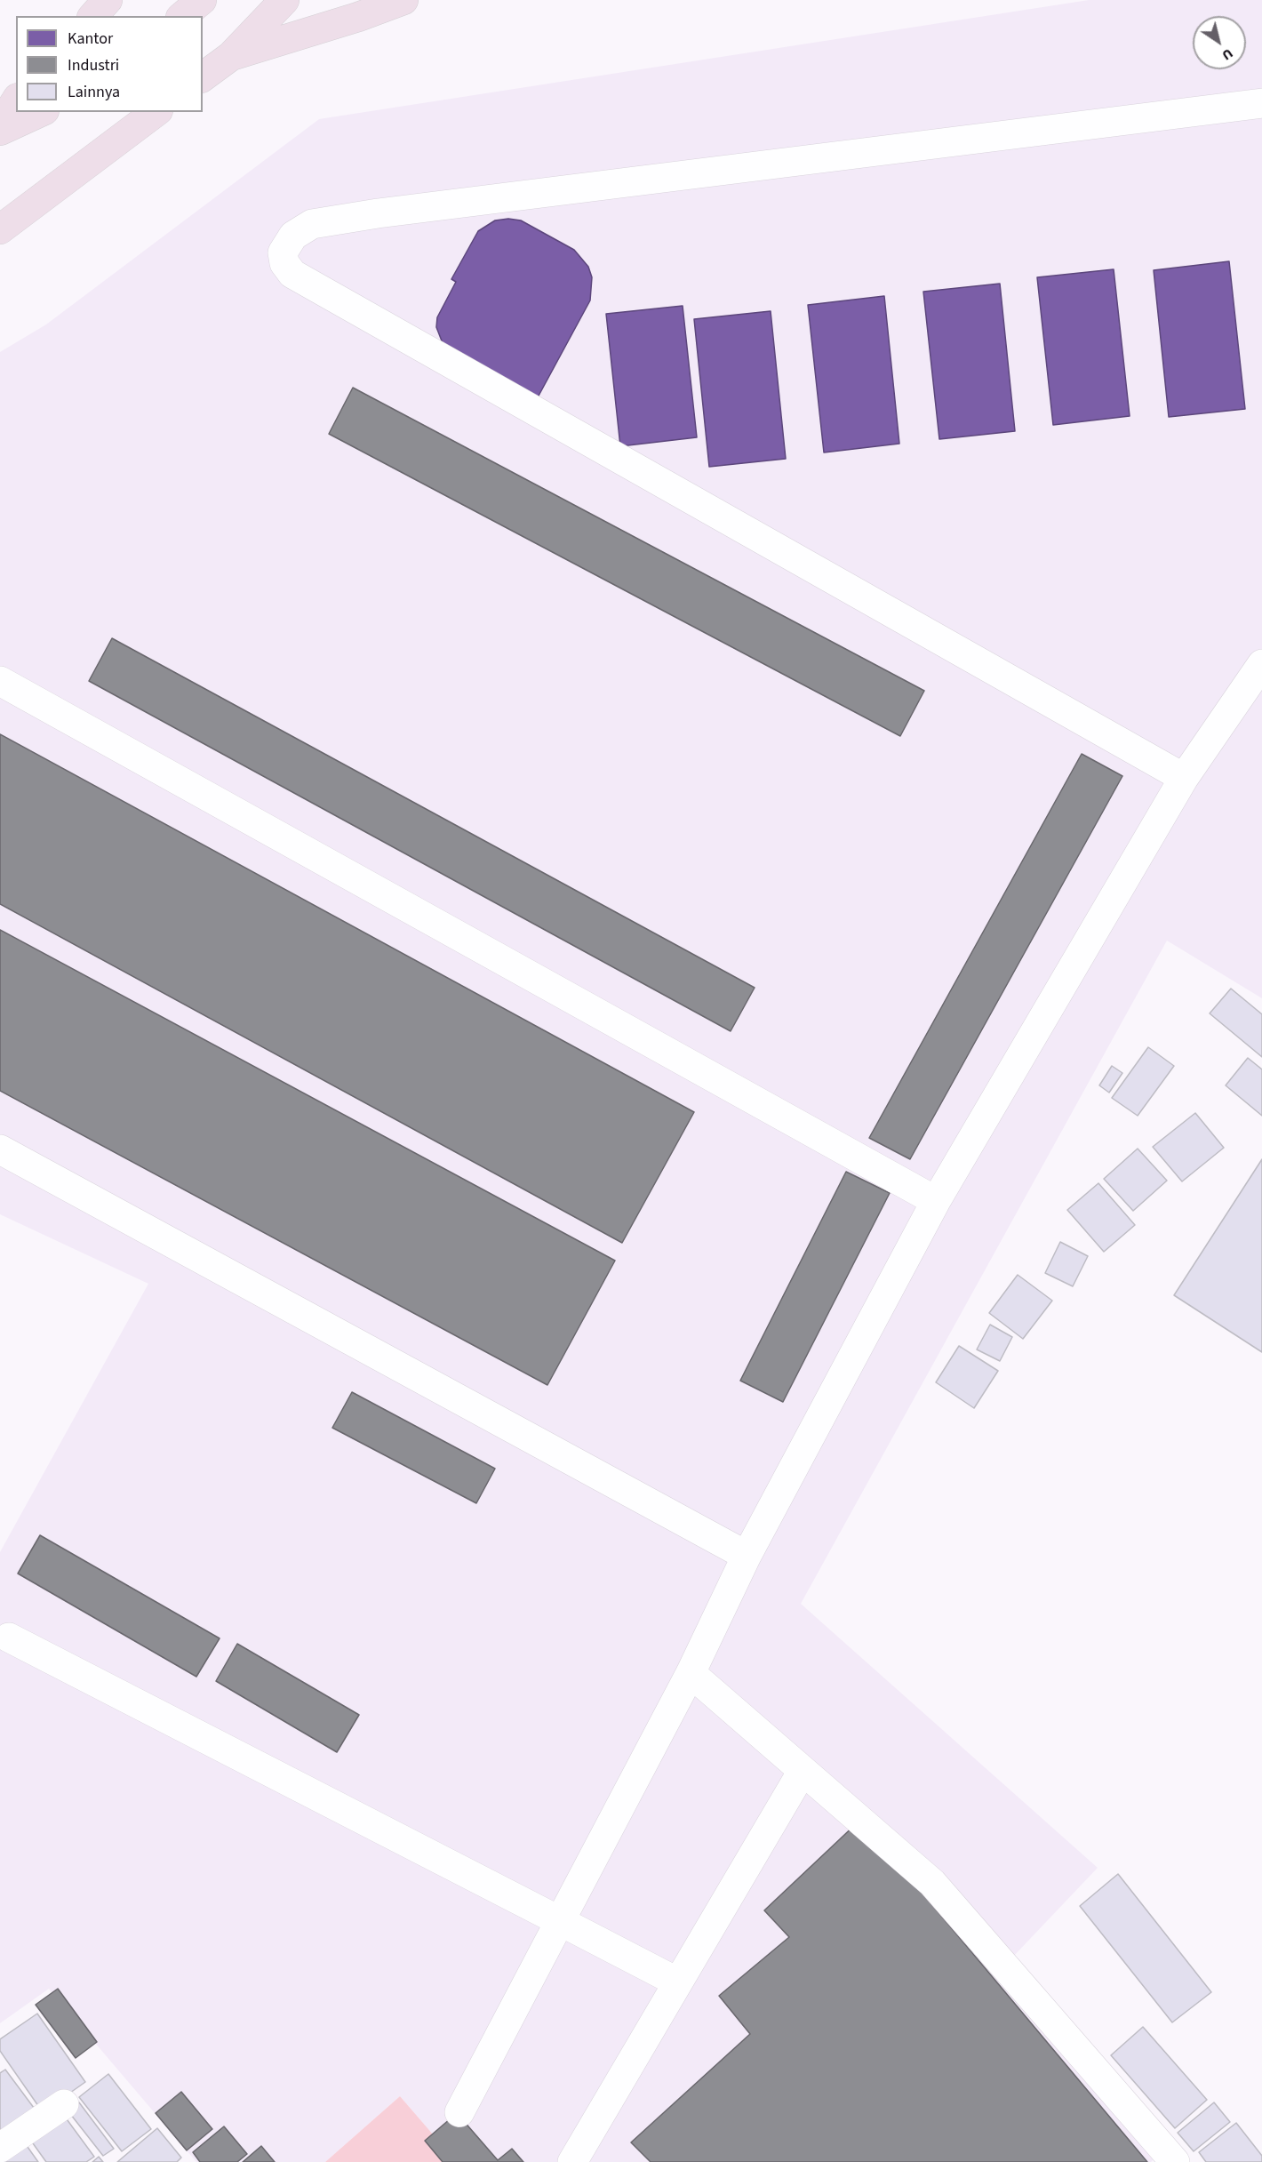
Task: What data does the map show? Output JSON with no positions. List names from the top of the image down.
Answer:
{
  "legend": ["Kantor", "Industri", "Lainnya"],
  "north": "bottom right"
}
